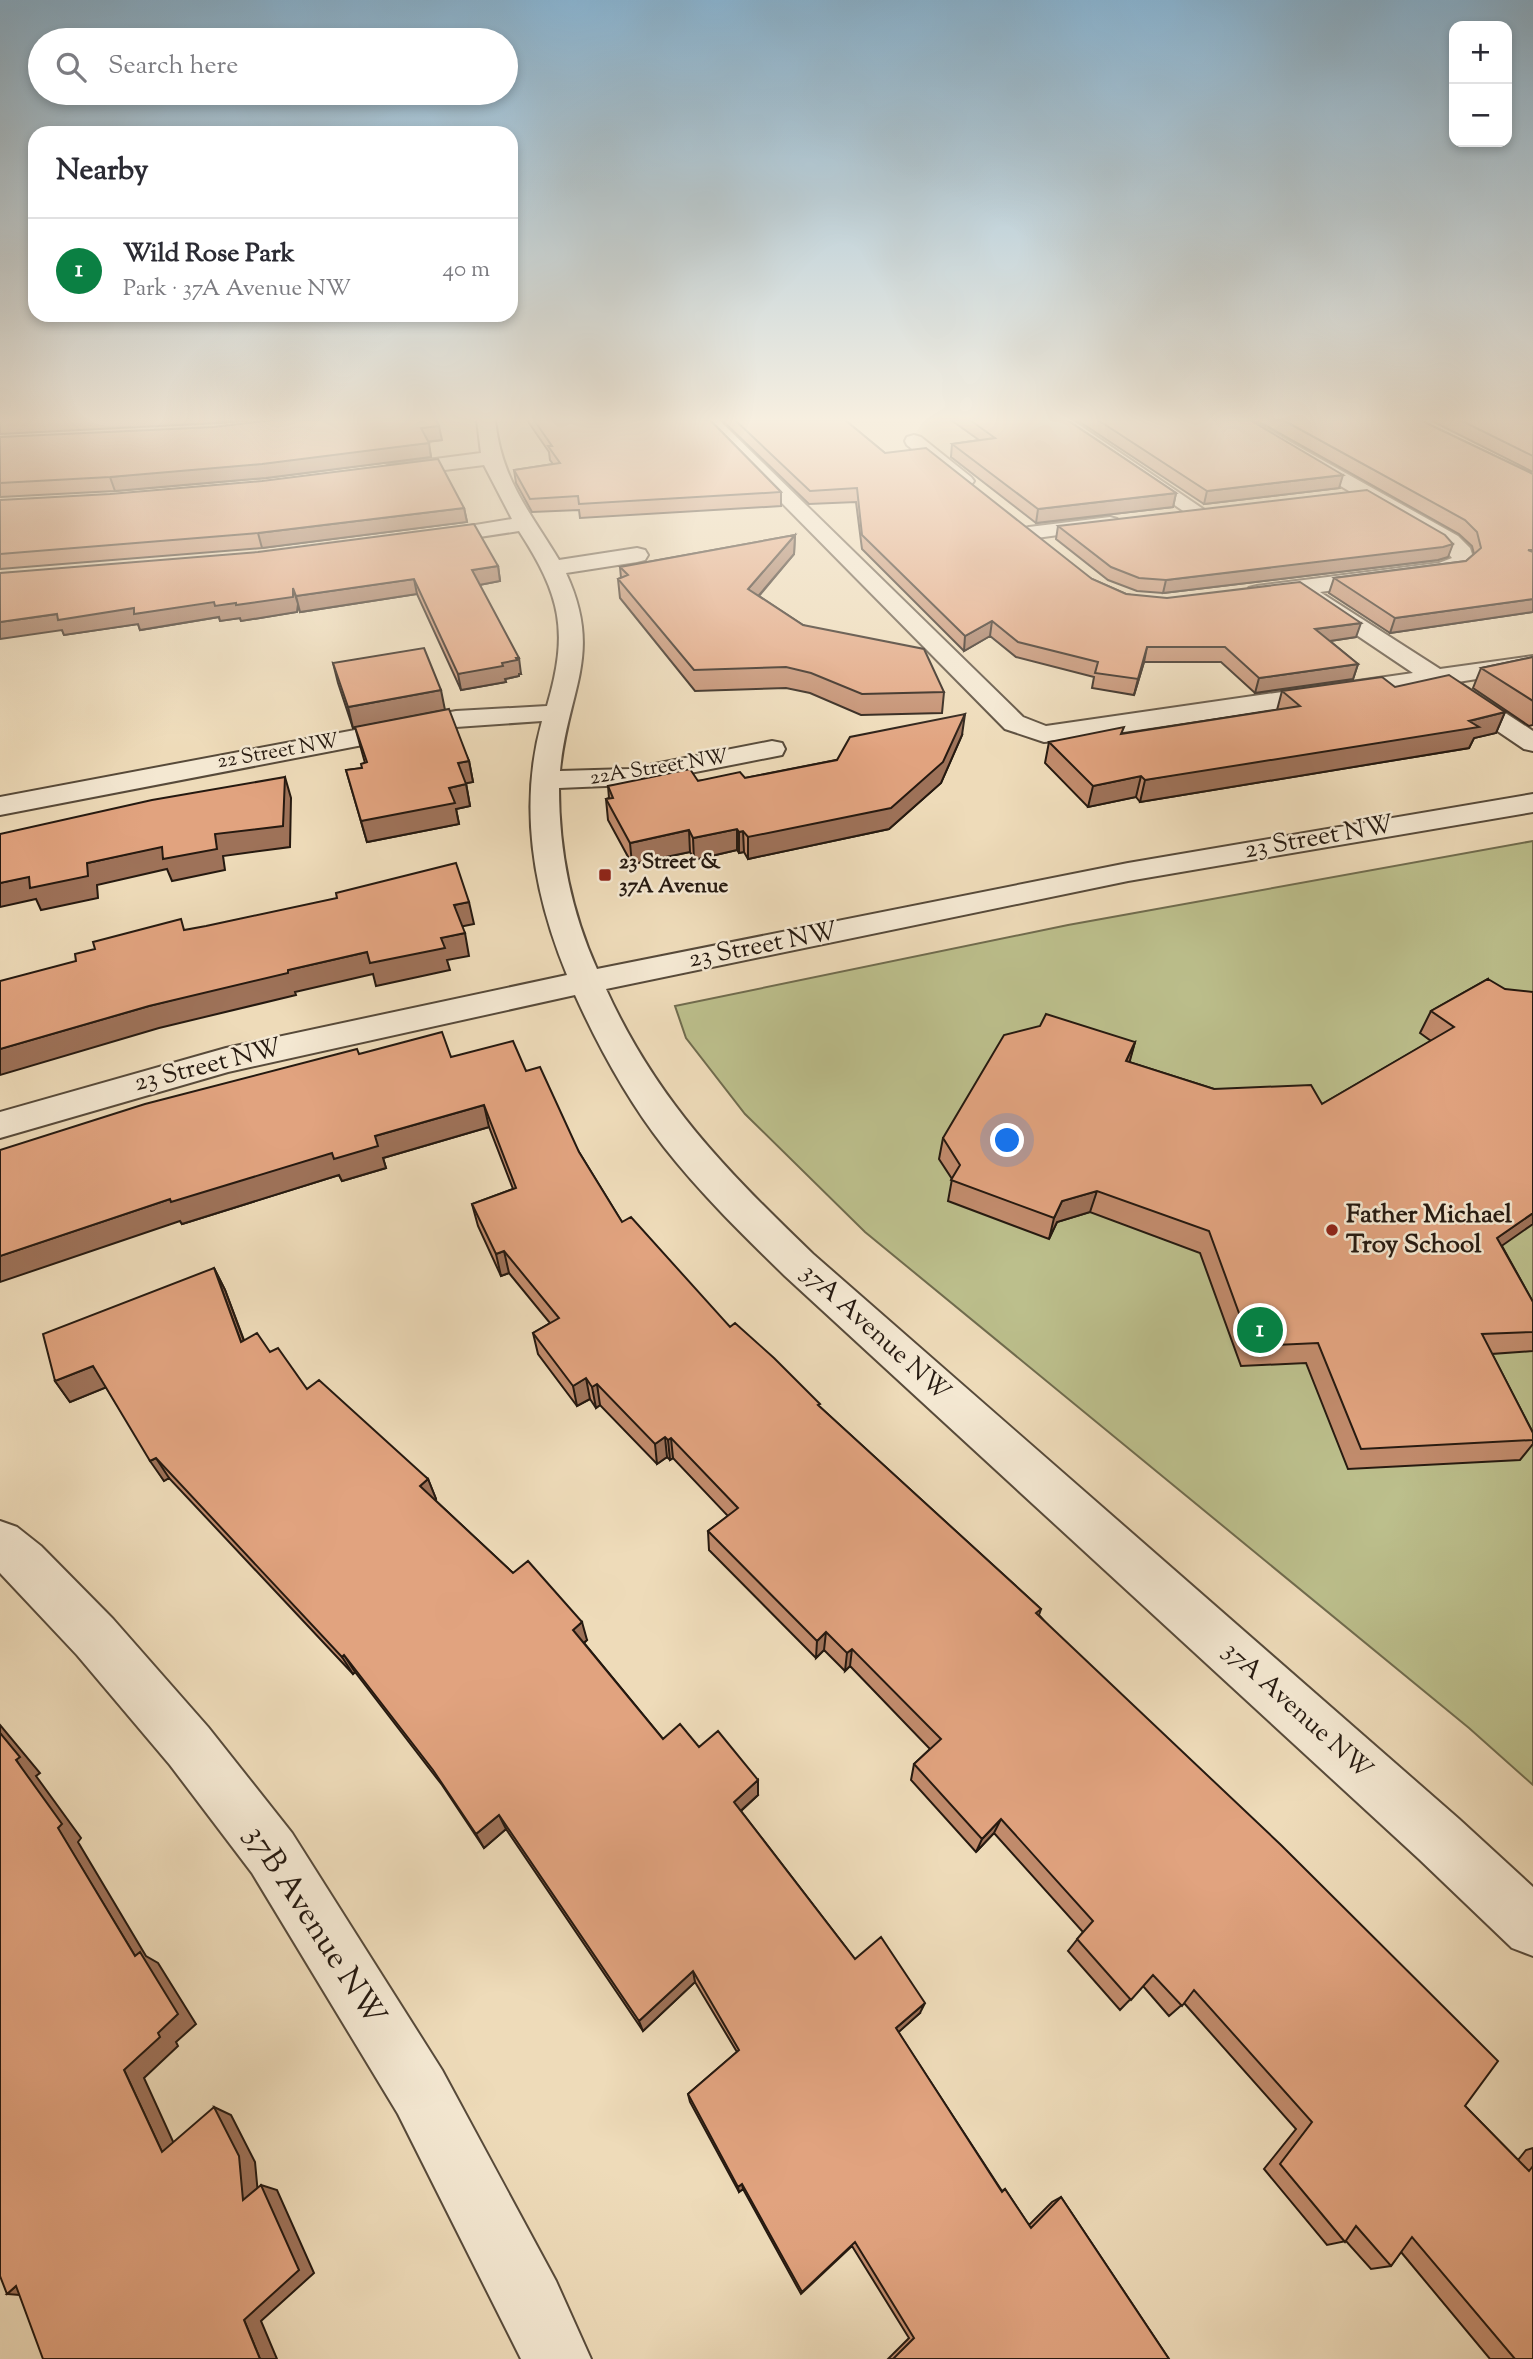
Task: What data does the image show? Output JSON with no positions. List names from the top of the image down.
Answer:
{
  "streets": {
    "street": [
      "22 Street NW",
      "22A Street NW",
      "23 Street NW",
      "37A Avenue NW",
      "37B Avenue NW"
    ]
  },
  "crossings": [
    ["22 Street NW", "37A Avenue NW"],
    ["22A Street NW", "37A Avenue NW"],
    ["23 Street NW", "37A Avenue NW"]
  ],
  "places": {
    "transit": ["23 Street & 37A Avenue"],
    "other": ["Father Michael Troy School"]
  },
  "page": {
    "map_buttons": ["+", "−"],
    "search": "Search here",
    "heading": "Nearby",
    "list": [
      {
        "mark": "1",
        "name": "Wild Rose Park",
        "note": "Park · 37A Avenue NW",
        "value": "40 m"
      }
    ],
    "pins": "1"
  }
}
